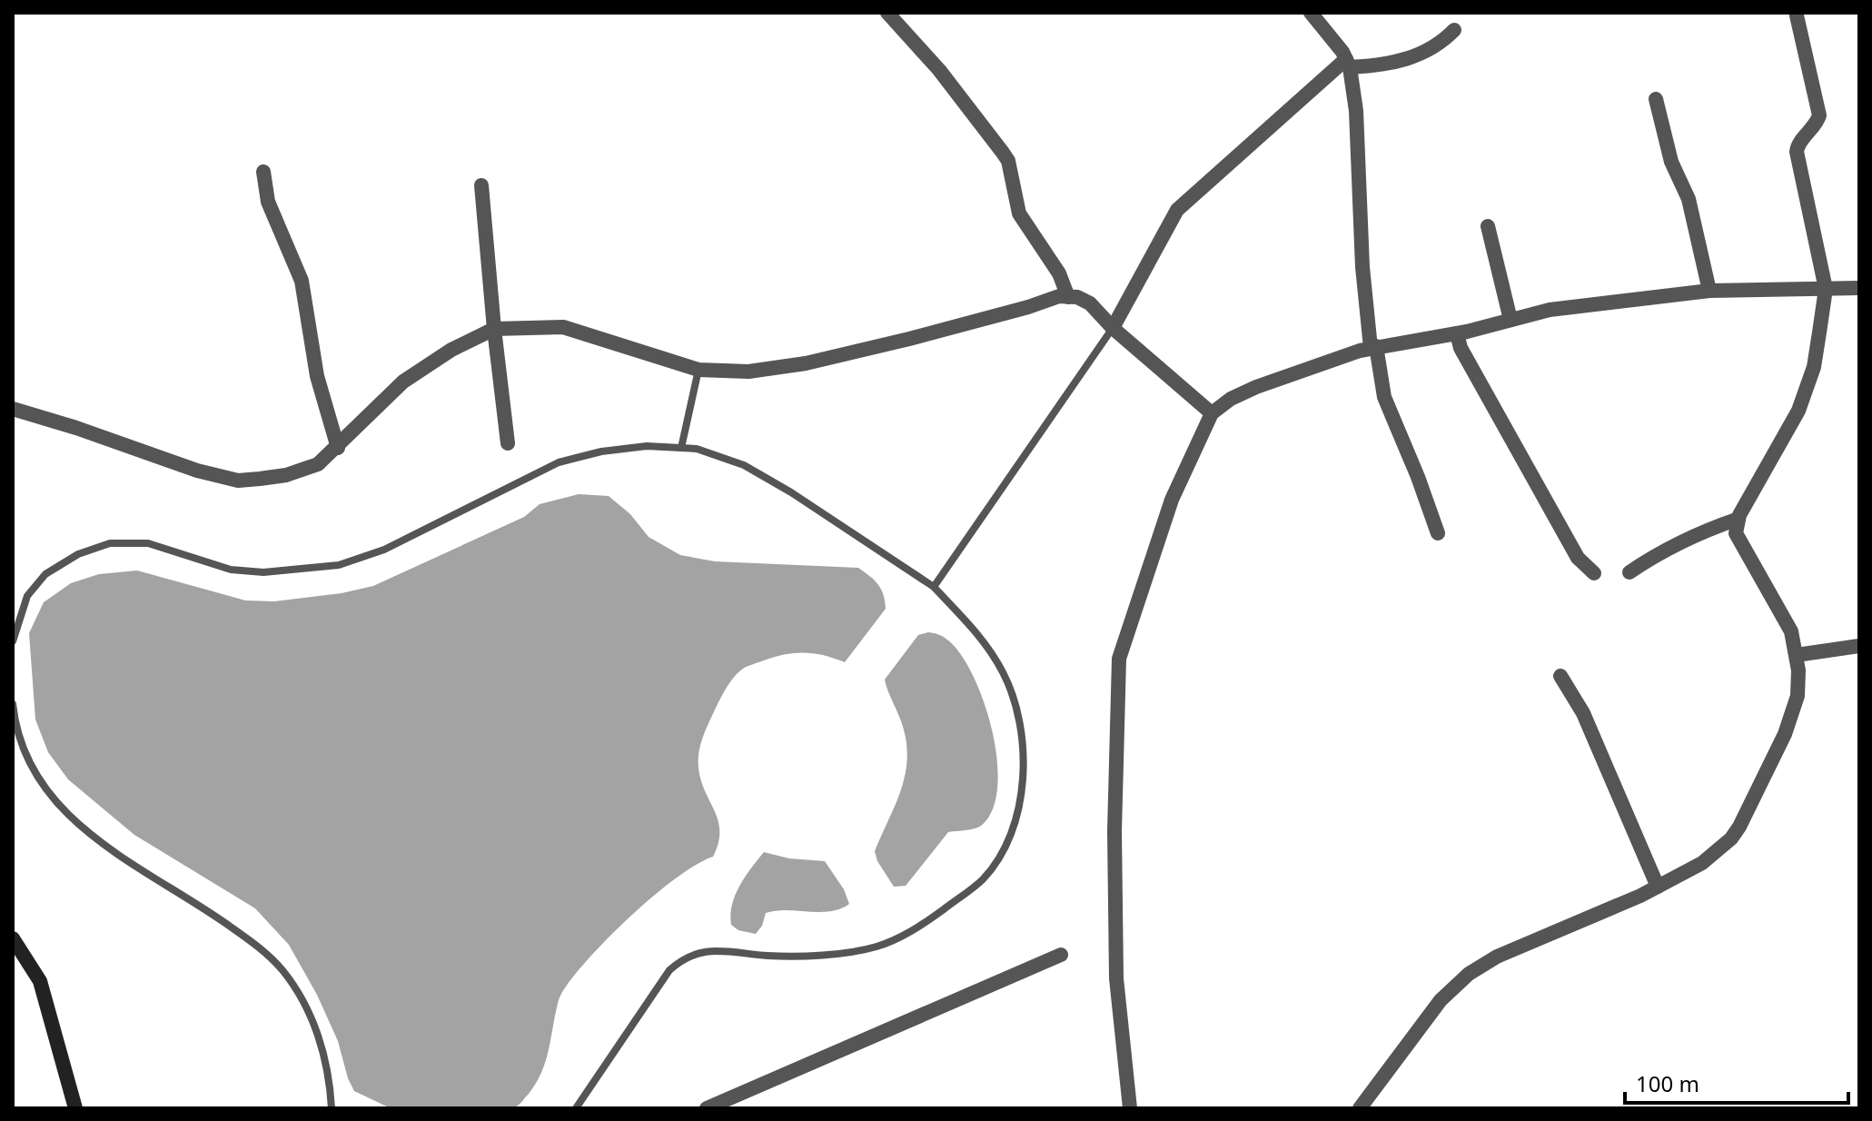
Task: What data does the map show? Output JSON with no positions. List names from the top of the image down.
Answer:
{
  "scale_bar": "100 m"
}
